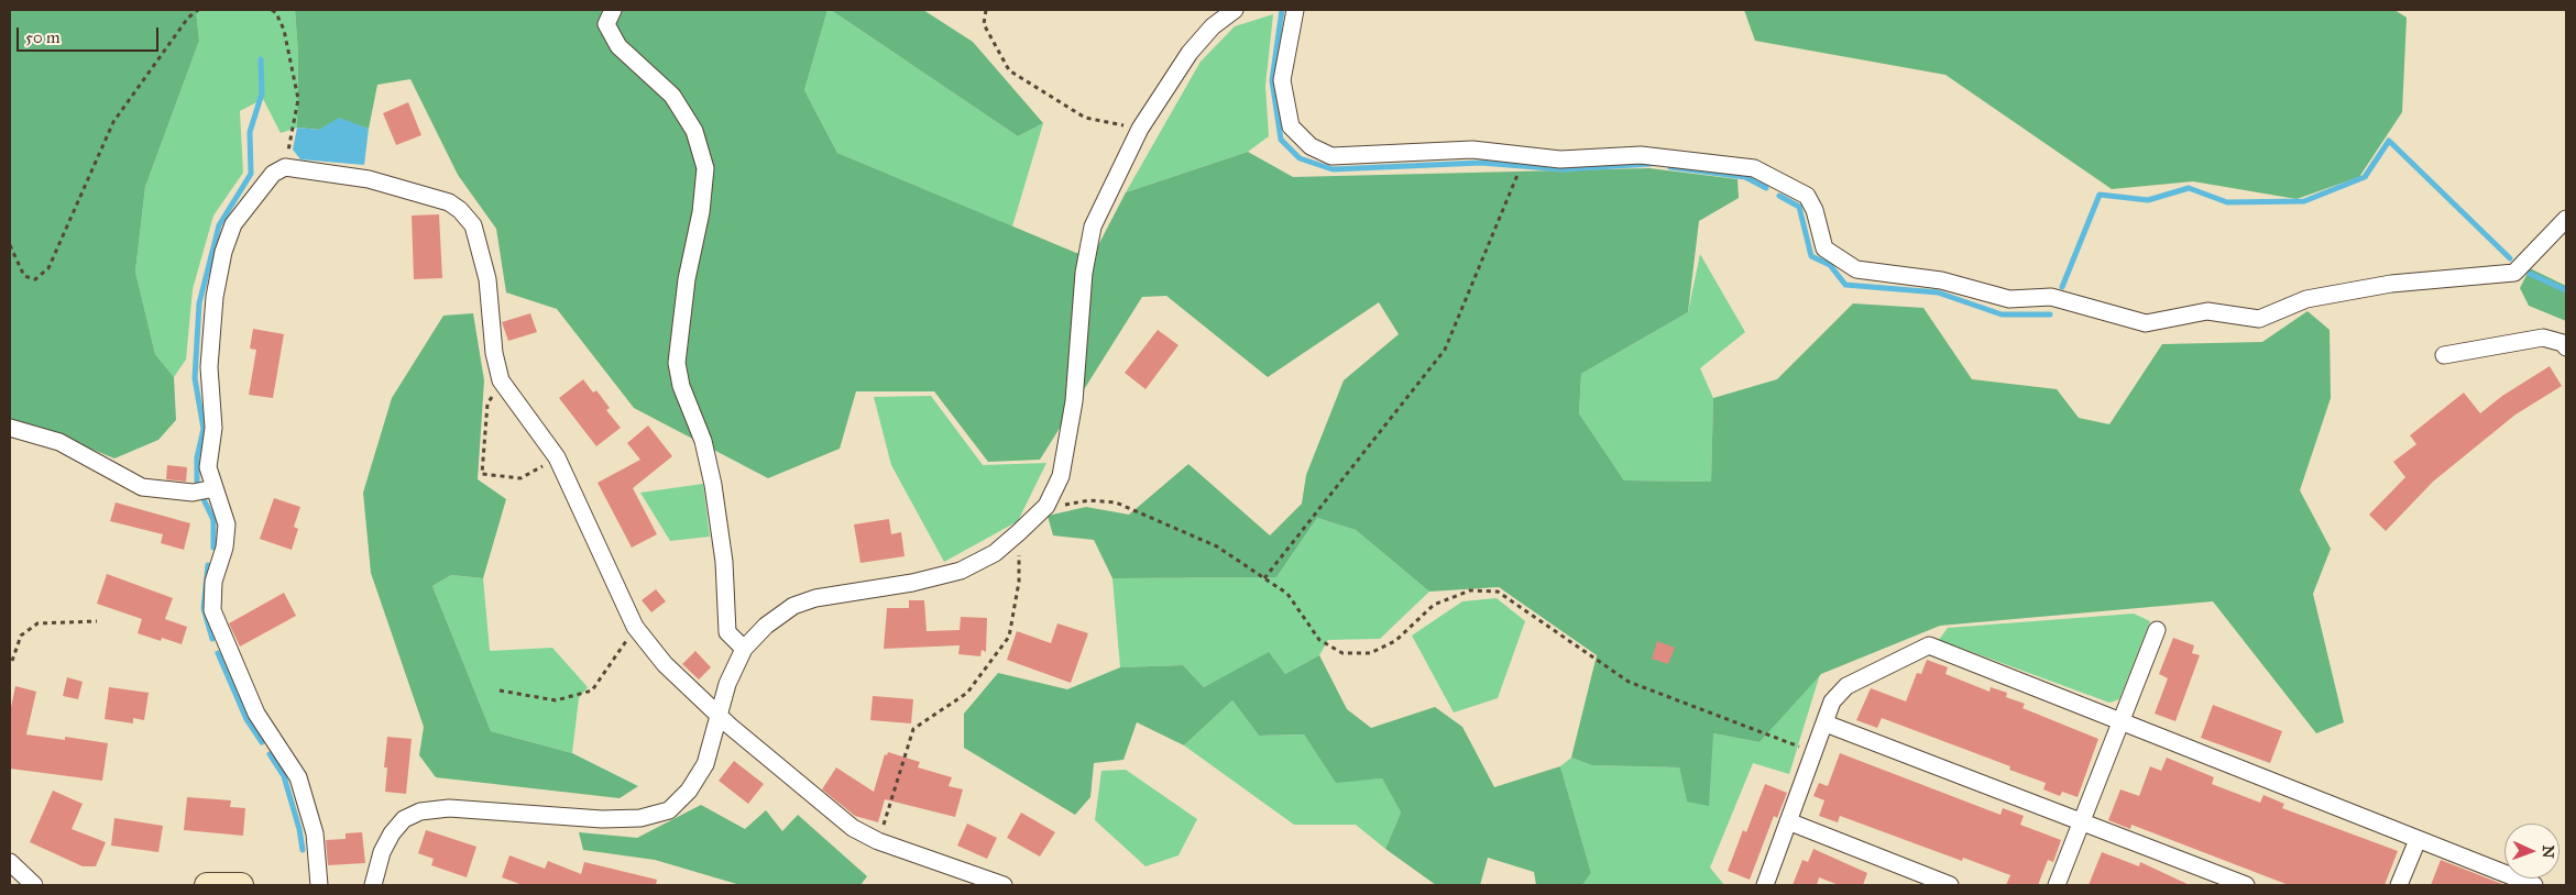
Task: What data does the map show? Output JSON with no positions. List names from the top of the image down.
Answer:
{
  "scale_bar": "50 m",
  "north": "right"
}
